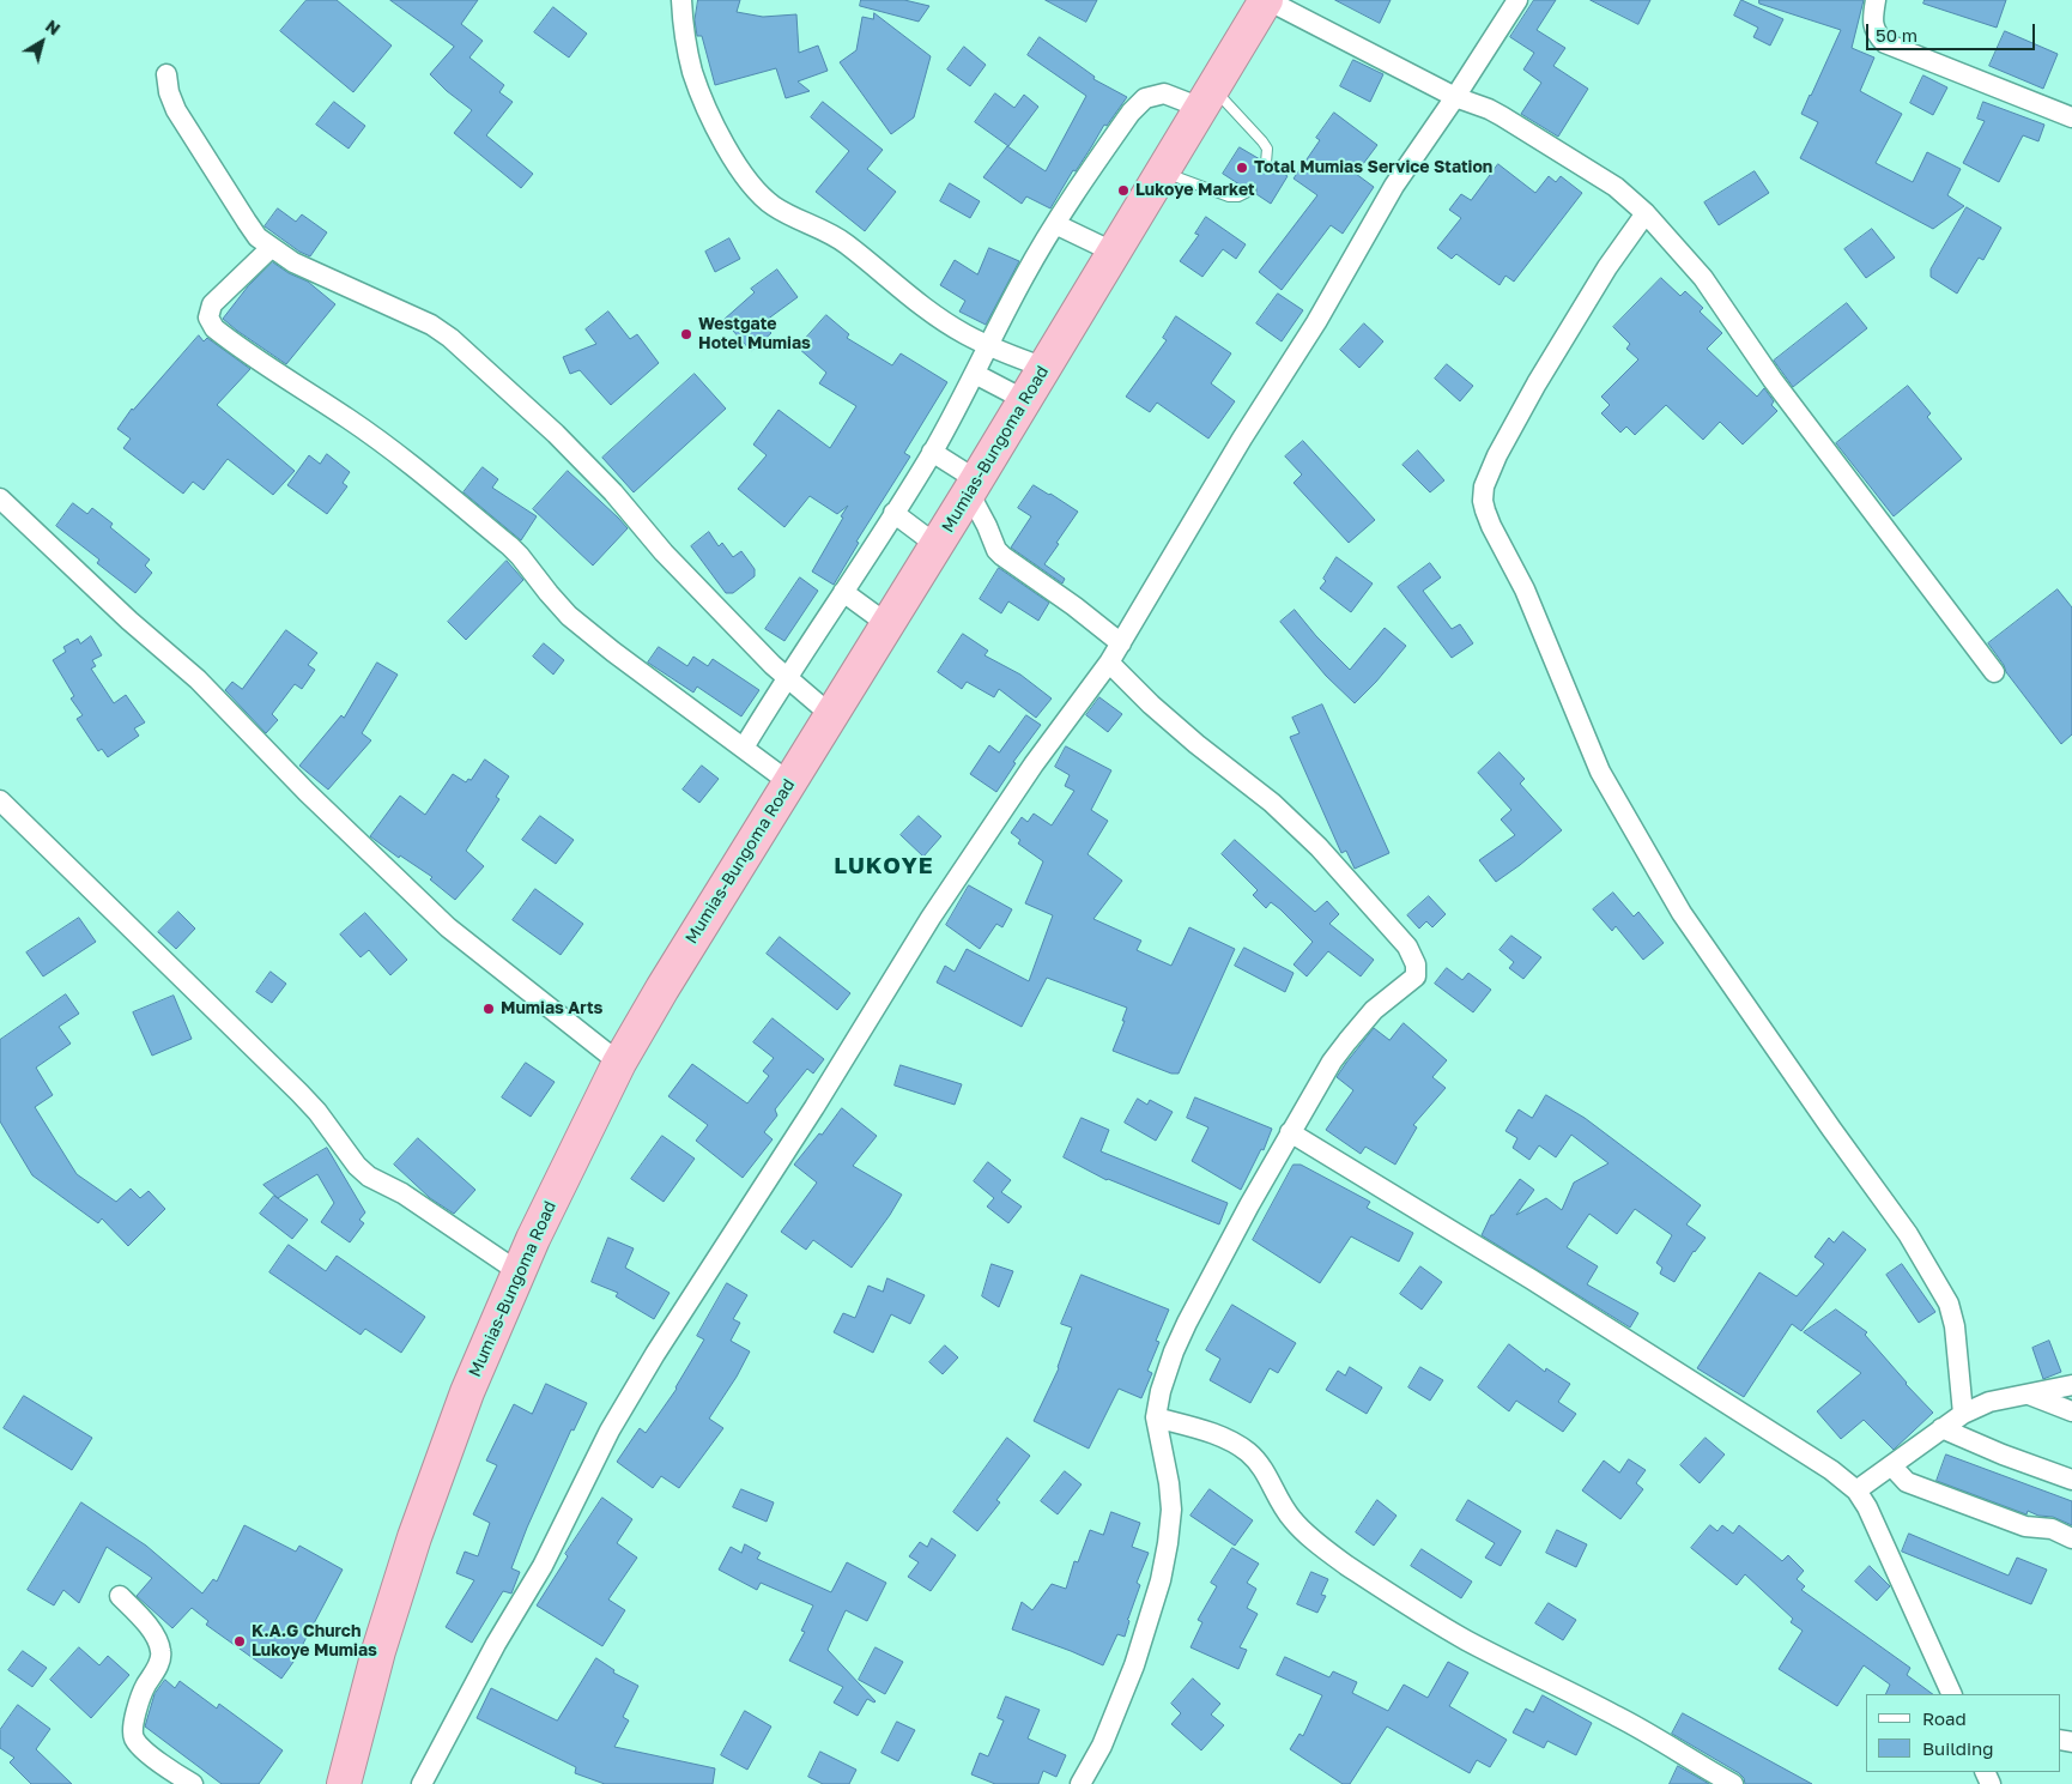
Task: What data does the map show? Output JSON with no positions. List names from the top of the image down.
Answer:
{
  "streets": {
    "highway": ["Mumias-Bungoma Road"]
  },
  "districts": ["LUKOYE"],
  "places": [
    "Total Mumias Service Station",
    "Lukoye Market",
    "Westgate Hotel Mumias",
    "Mumias Arts",
    "K.A.G Church Lukoye Mumias"
  ],
  "legend": ["Road", "Building"],
  "scale_bar": "50 m",
  "north": "top right"
}
